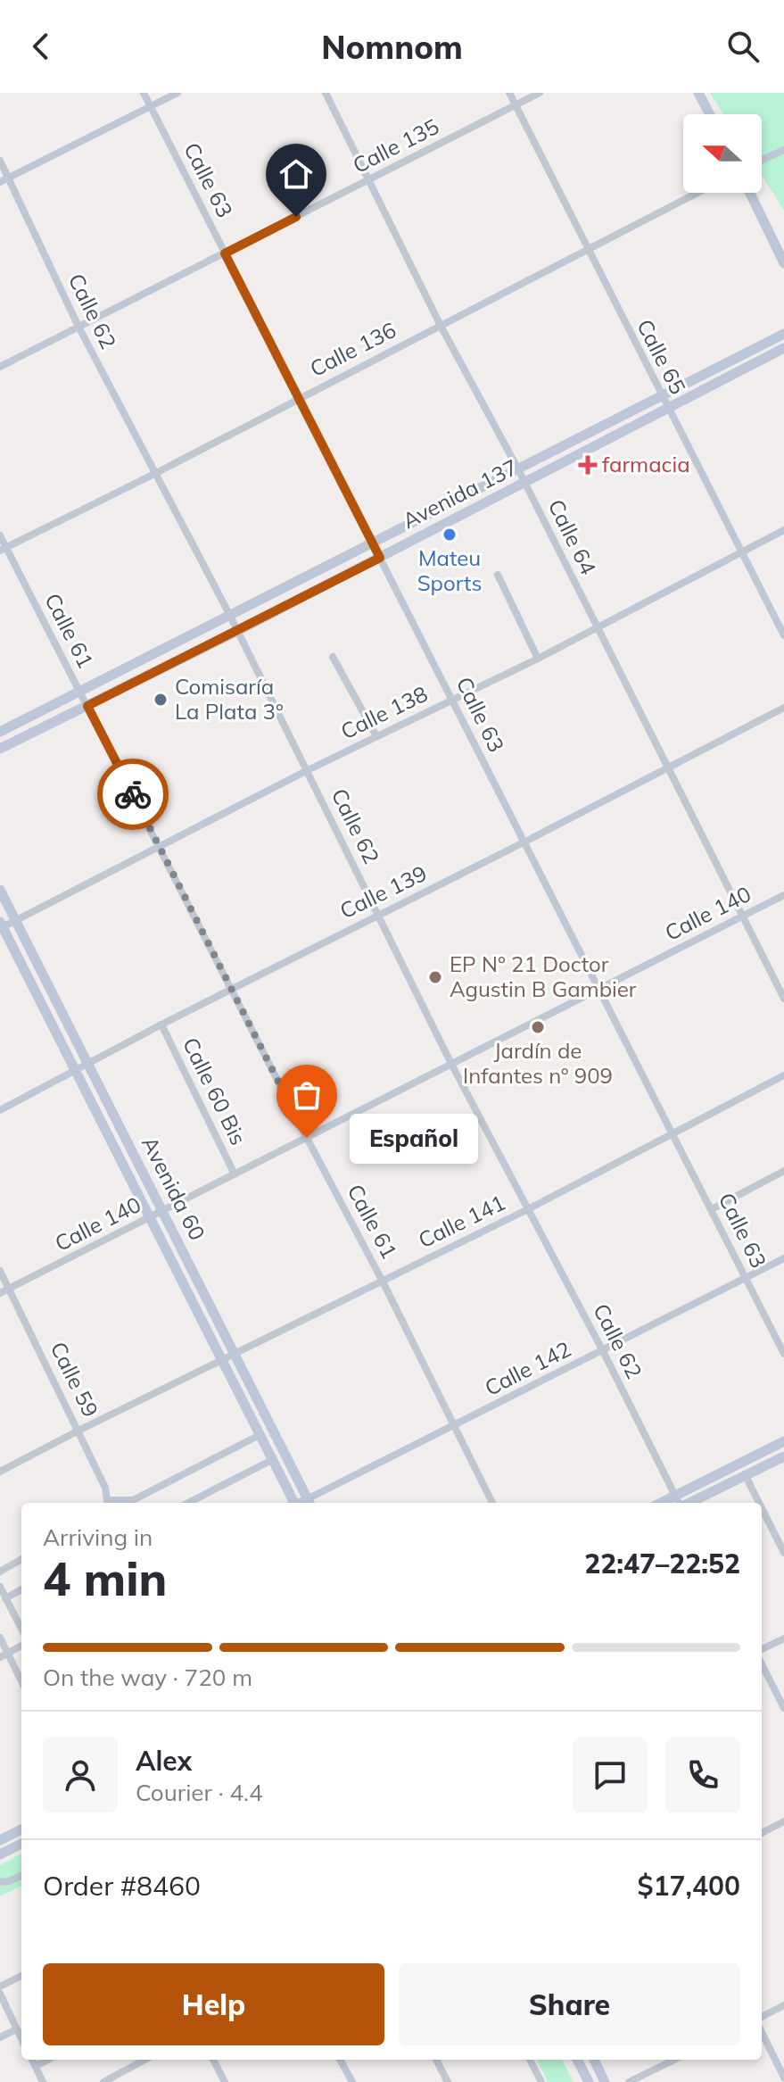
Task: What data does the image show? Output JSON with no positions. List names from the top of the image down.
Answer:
{
  "streets": {
    "main road": ["Avenida 137", "Avenida 60"],
    "street": [
      "Calle 135",
      "Calle 63",
      "Calle 62",
      "Calle 136",
      "Calle 65",
      "Calle 64",
      "Calle 61",
      "Calle 138",
      "Calle 139",
      "Calle 140",
      "Calle 60 Bis",
      "Calle 141",
      "Calle 142",
      "Calle 59"
    ]
  },
  "crossings": [
    ["Calle 135", "Calle 63"],
    ["Calle 135", "Calle 62"],
    ["Calle 135", "Calle 65"],
    ["Calle 135", "Calle 64"],
    ["Calle 63", "Calle 136"],
    ["Calle 63", "Avenida 137"],
    ["Calle 63", "Calle 138"],
    ["Calle 63", "Calle 139"],
    ["Calle 63", "Calle 140"],
    ["Calle 63", "Calle 141"],
    ["Calle 63", "Calle 142"],
    ["Calle 62", "Calle 136"],
    ["Calle 62", "Avenida 137"],
    ["Calle 62", "Calle 138"],
    ["Calle 62", "Calle 139"],
    ["Calle 62", "Calle 140"],
    ["Calle 62", "Calle 141"],
    ["Calle 62", "Calle 142"],
    ["Calle 136", "Calle 65"],
    ["Calle 136", "Calle 64"],
    ["Calle 136", "Calle 61"],
    ["Calle 65", "Avenida 137"],
    ["Calle 65", "Calle 138"],
    ["Avenida 137", "Calle 64"],
    ["Avenida 137", "Calle 61"],
    ["Calle 64", "Calle 138"],
    ["Calle 64", "Calle 139"],
    ["Calle 64", "Calle 140"],
    ["Calle 61", "Calle 138"],
    ["Calle 61", "Calle 139"],
    ["Calle 61", "Calle 140"],
    ["Calle 61", "Calle 141"],
    ["Calle 61", "Calle 142"],
    ["Calle 138", "Avenida 60"],
    ["Calle 139", "Calle 60 Bis"],
    ["Calle 139", "Avenida 60"],
    ["Calle 140", "Calle 60 Bis"],
    ["Calle 140", "Avenida 60"],
    ["Calle 140", "Calle 59"],
    ["Avenida 60", "Calle 141"],
    ["Avenida 60", "Calle 142"],
    ["Calle 141", "Calle 59"]
  ],
  "places": {
    "health": ["farmacia"],
    "other": [
      "Mateu Sports",
      "Comisaría La Plata 3°",
      "EP N° 21 Doctor Agustin B Gambier",
      "Jardín de Infantes n° 909",
      "Español"
    ]
  },
  "north": "left",
  "page": {
    "header": "Nomnom",
    "bubble": "Español",
    "heading": ["4 min", "Arriving in", "22:47–22:52"],
    "panel": [
      "Alex",
      "Courier · 4.4",
      "Order #8460",
      "$17,400"
    ],
    "bar": "On the way · 720 m",
    "buttons": ["Help", "Share"]
  }
}
